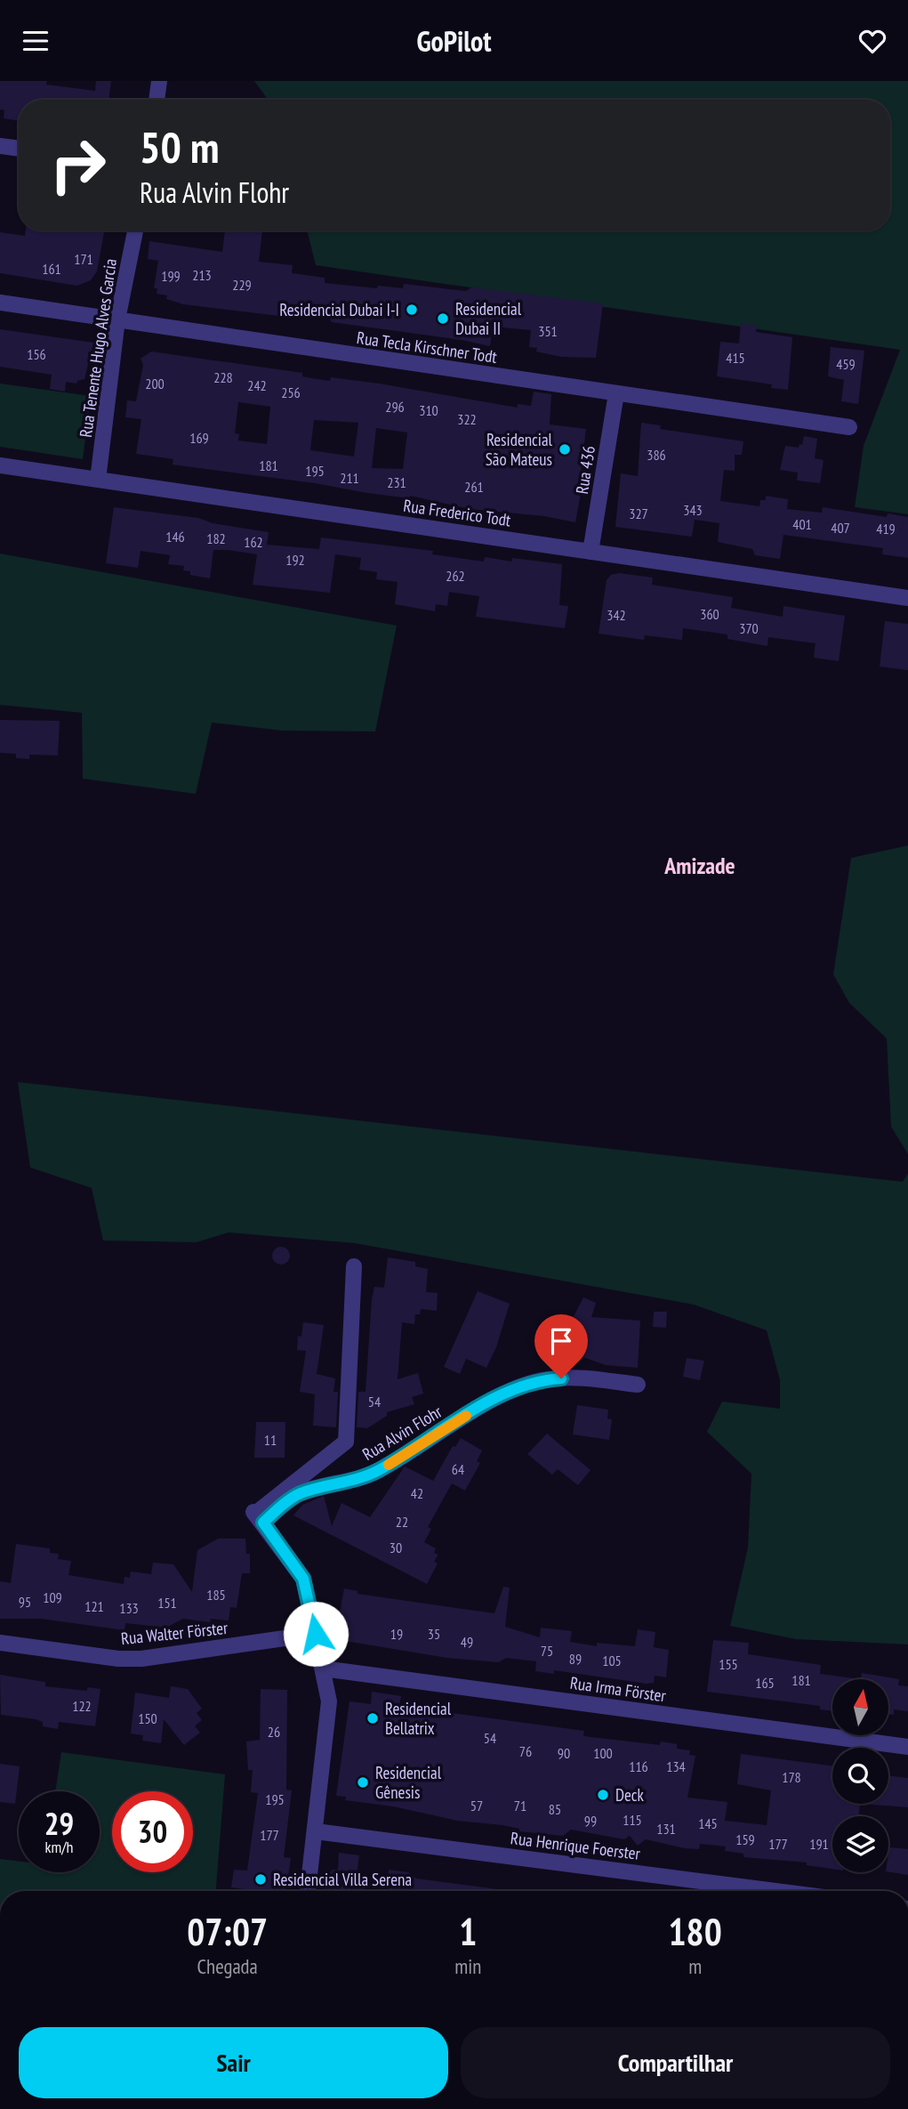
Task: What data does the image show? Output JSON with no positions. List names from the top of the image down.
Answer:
{
  "streets": {
    "street": [
      "Rua Tecla Kirschner Todt",
      "Rua Tenente Hugo Alves Garcia",
      "Rua 436",
      "Rua Frederico Todt",
      "Rua Alvin Flohr",
      "Rua Walter Förster",
      "Rua Irma Förster",
      "Rua Henrique Foerster"
    ]
  },
  "crossings": [
    ["Rua Tecla Kirschner Todt", "Rua Tenente Hugo Alves Garcia"],
    ["Rua Tecla Kirschner Todt", "Rua 436"],
    ["Rua Tenente Hugo Alves Garcia", "Rua Frederico Todt"],
    ["Rua 436", "Rua Frederico Todt"]
  ],
  "districts": ["Amizade"],
  "places": [
    "Residencial Dubai I-I",
    "Residencial Dubai II",
    "Residencial São Mateus",
    "Residencial Bellatrix",
    "Residencial Gênesis",
    "Deck",
    "Residencial Villa Serena"
  ],
  "house_numbers": [
    "171",
    "161",
    "213",
    "199",
    "229",
    "351",
    "156",
    "415",
    "459",
    "228",
    "200",
    "242",
    "256",
    "296",
    "310",
    "322",
    "169",
    "386",
    "181",
    "195",
    "211",
    "231",
    "261",
    "343",
    "327",
    "401",
    "407",
    "419",
    "146",
    "182",
    "162",
    "192",
    "262",
    "360",
    "342",
    "370",
    "54",
    "11",
    "64",
    "42",
    "22",
    "30",
    "185",
    "109",
    "95",
    "151",
    "121",
    "133",
    "19",
    "35",
    "49",
    "75",
    "89",
    "105",
    "155",
    "181",
    "165",
    "122",
    "150",
    "26",
    "54",
    "76",
    "90",
    "100",
    "116",
    "134",
    "178",
    "195",
    "57",
    "71",
    "85",
    "115",
    "99",
    "145",
    "131",
    "177",
    "159",
    "177",
    "191"
  ],
  "north": "top",
  "page": {
    "header": "GoPilot",
    "turn": ["50 m", "Rua Alvin Flohr"],
    "speed": "29 km/h",
    "limit": "30",
    "eta": [
      "07:07",
      "Chegada",
      "1",
      "min",
      "180",
      "m"
    ],
    "buttons": ["Sair", "Compartilhar"]
  }
}
